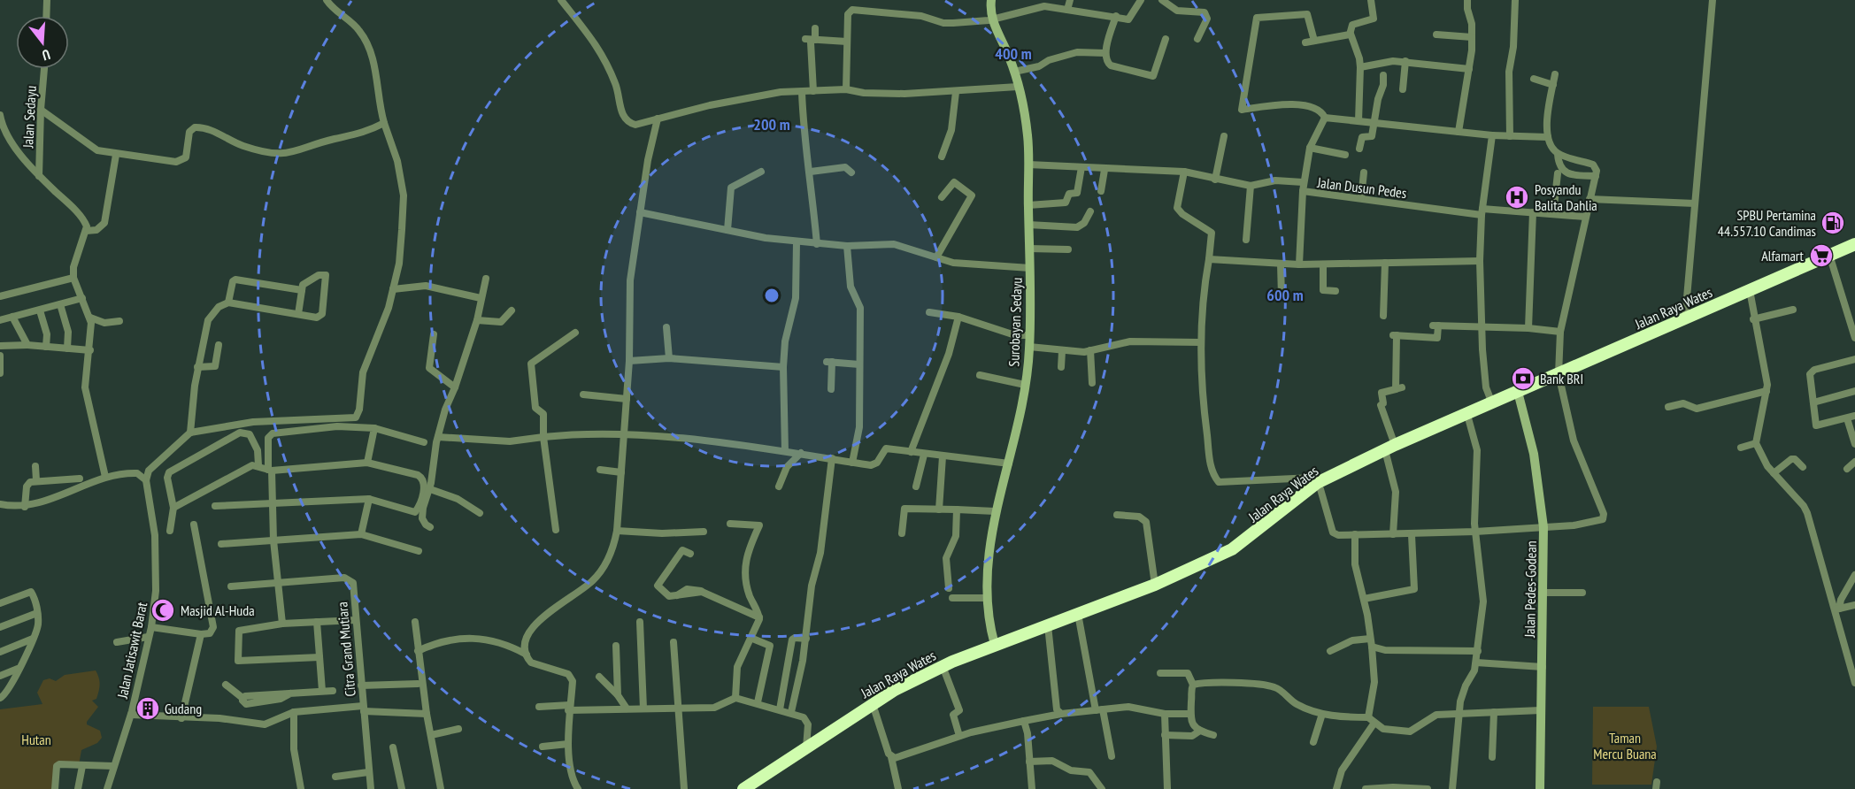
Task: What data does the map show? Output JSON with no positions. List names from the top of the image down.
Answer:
{
  "streets": {
    "highway": ["Jalan Raya Wates"],
    "main road": ["Surobayan Sedayu", "Jalan Pedes-Godean"],
    "street": [
      "Jalan Sedayu",
      "Jalan Dusun Pedes",
      "Citra Grand Mutiara",
      "Jalan Jatisawit Barat"
    ]
  },
  "crossings": [
    ["Jalan Dusun Pedes", "Surobayan Sedayu"],
    ["Jalan Raya Wates", "Surobayan Sedayu"],
    ["Jalan Raya Wates", "Jalan Pedes-Godean"]
  ],
  "parks": ["Taman Mercu Buana", "Hutan"],
  "places": {
    "hospital": ["Posyandu Balita Dahlia"],
    "fuel station": ["SPBU Pertamina 44.557.10 Candimas"],
    "supermarket": ["Alfamart"],
    "bank": ["Bank BRI"],
    "mosque": ["Masjid Al-Huda"],
    "building": ["Gudang"]
  },
  "north": "bottom",
  "rings": ["400 m", "200 m", "600 m"]
}
